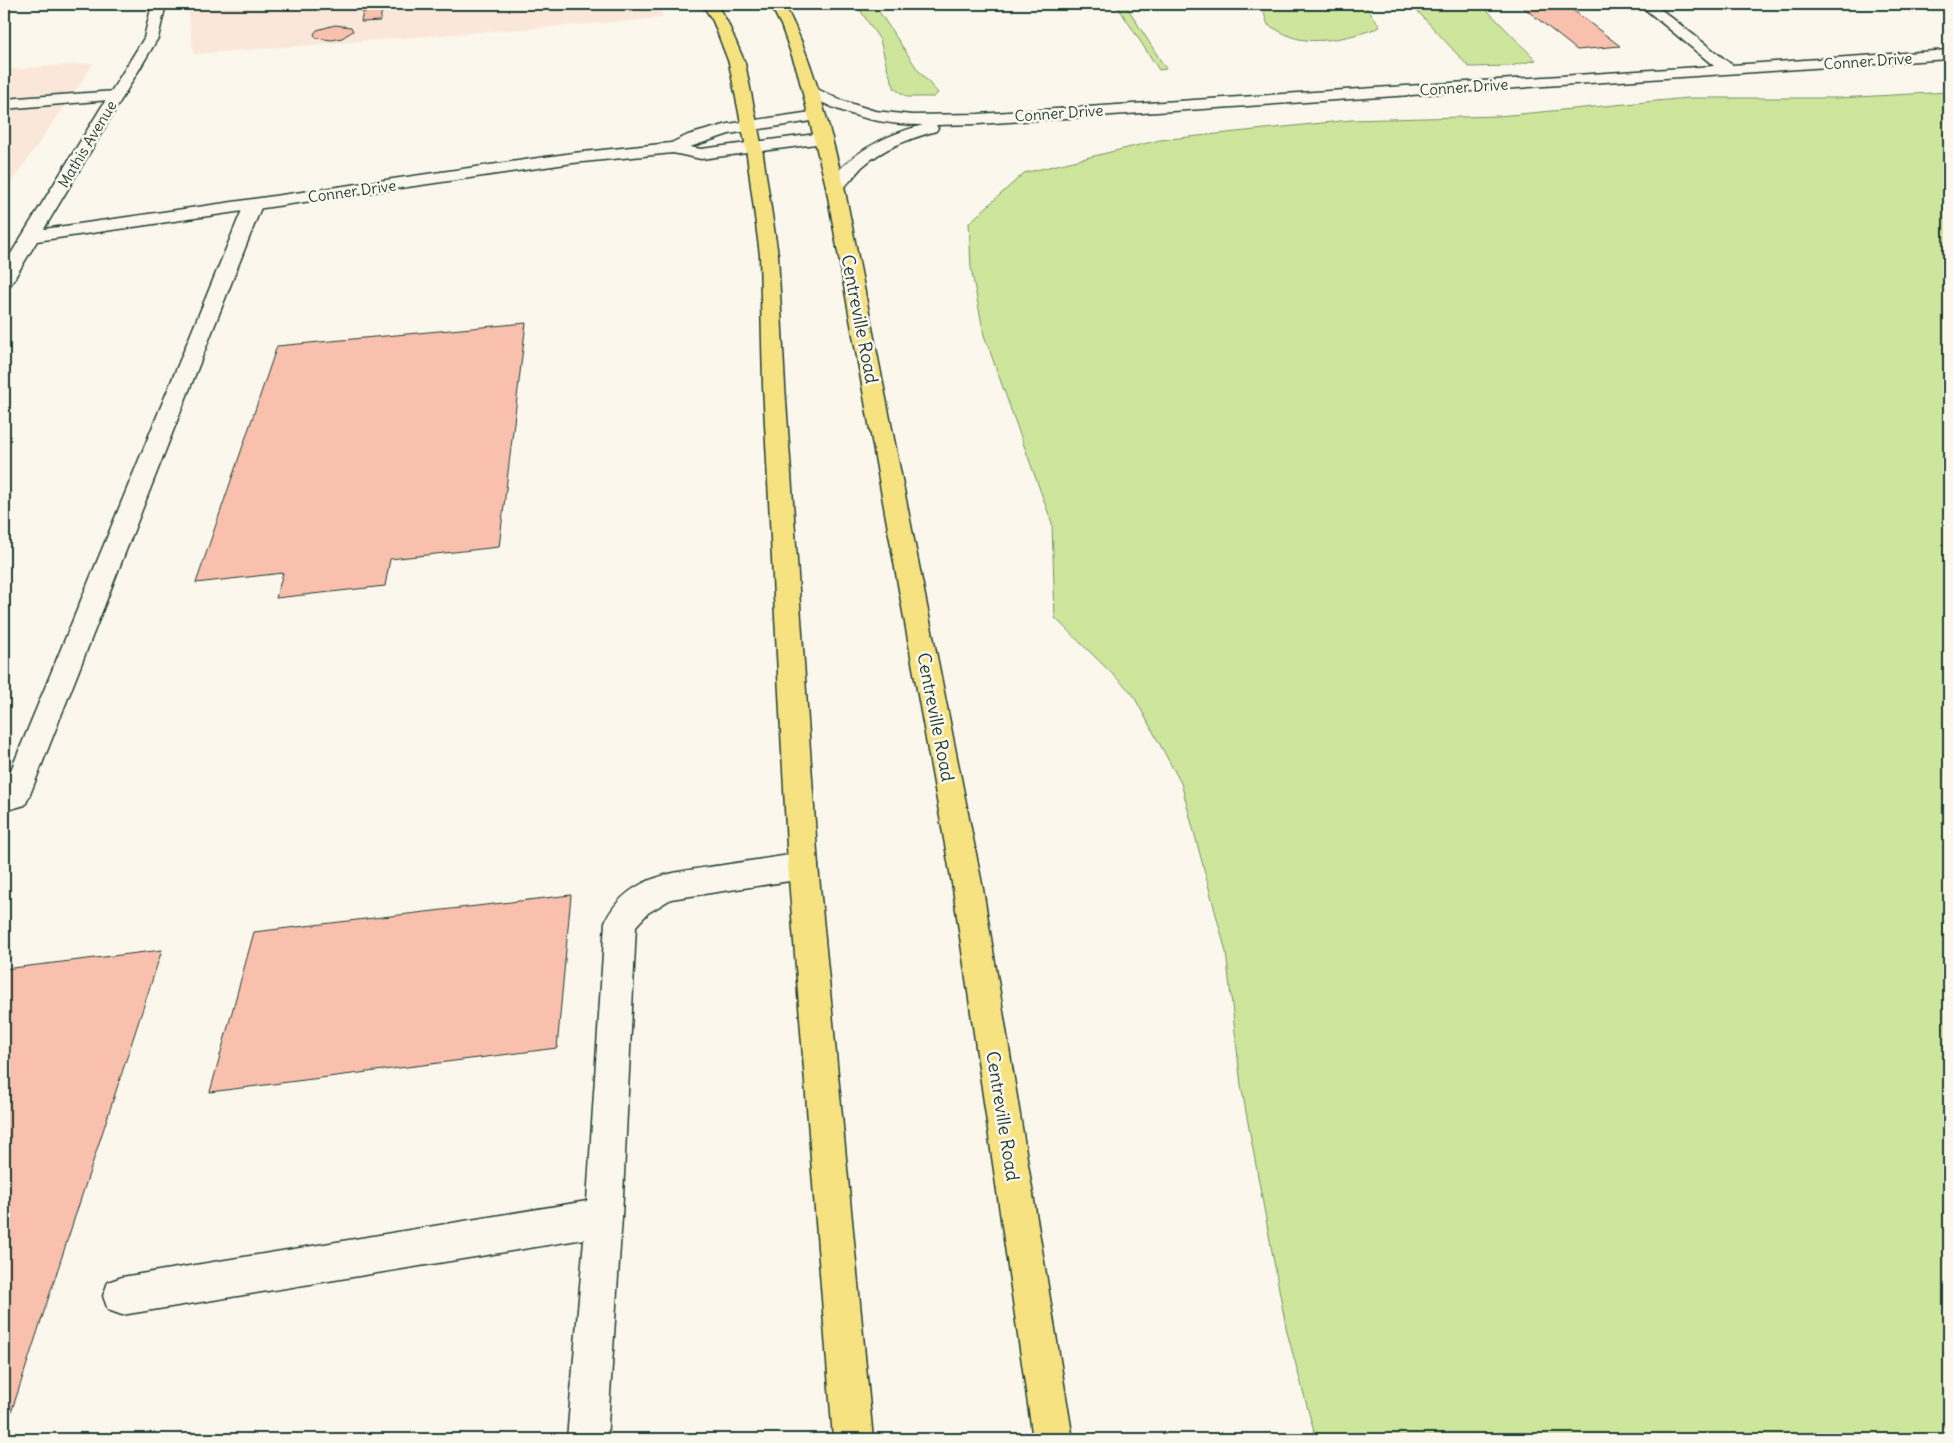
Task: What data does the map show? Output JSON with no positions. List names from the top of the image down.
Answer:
{
  "streets": {
    "highway": ["Centreville Road"],
    "street": ["Conner Drive", "Mathis Avenue"]
  },
  "crossings": [
    ["Conner Drive", "Mathis Avenue"],
    ["Conner Drive", "Centreville Road"]
  ]
}
